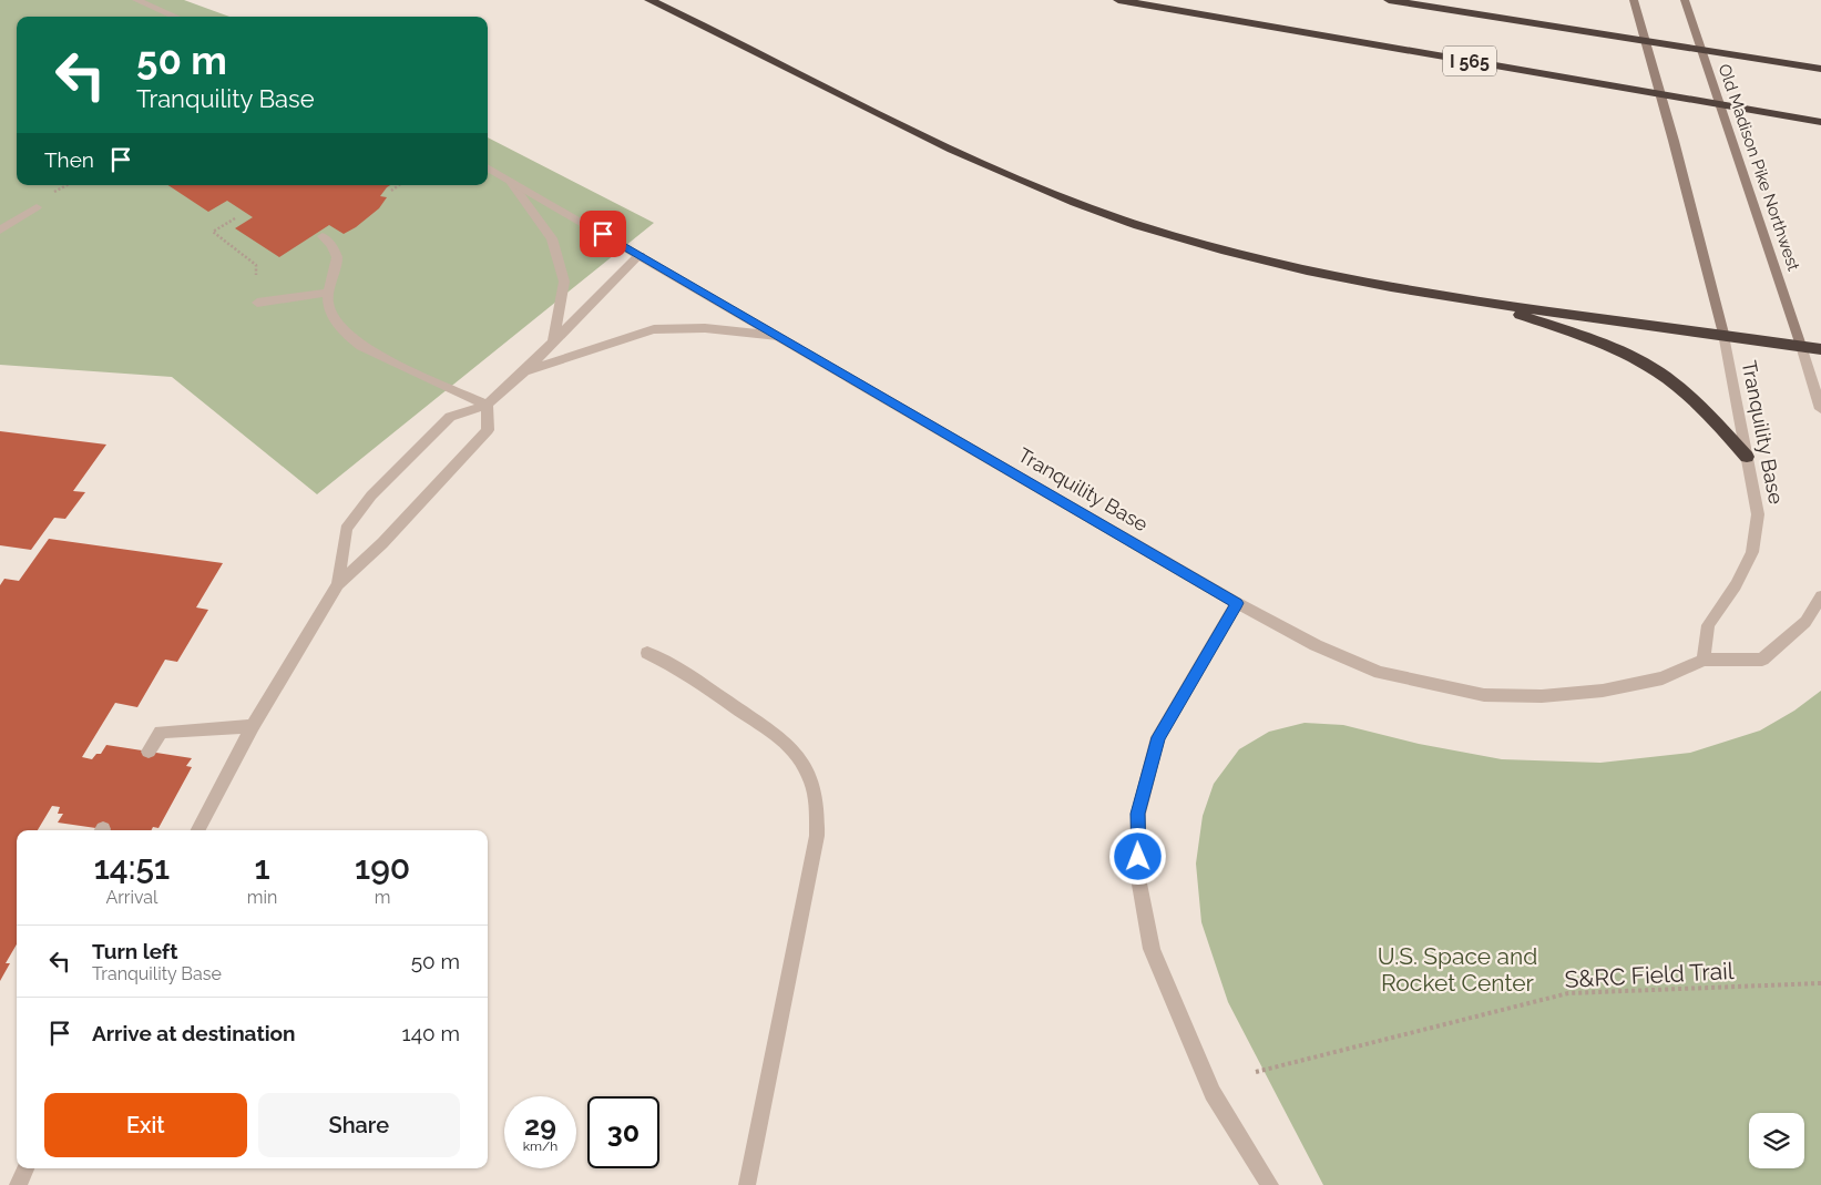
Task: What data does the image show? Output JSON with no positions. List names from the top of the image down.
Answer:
{
  "streets": {
    "highway": ["I 565"],
    "main road": ["Old Madison Pike Northwest"],
    "street": ["Tranquility Base"],
    "path": ["S&RC Field Trail"]
  },
  "parks": ["U.S. Space and Rocket Center"],
  "page": {
    "turn": ["50 m", "Tranquility Base"],
    "then": "Then",
    "eta": [
      "14:51",
      "Arrival",
      "1",
      "min",
      "190",
      "m"
    ],
    "list": [
      {
        "name": "Turn left",
        "note": "Tranquility Base",
        "value": "50 m"
      },
      {
        "name": "Arrive at destination",
        "value": "140 m"
      }
    ],
    "buttons": ["Exit", "Share"],
    "speed": "29 km/h",
    "limit": "30"
  }
}
